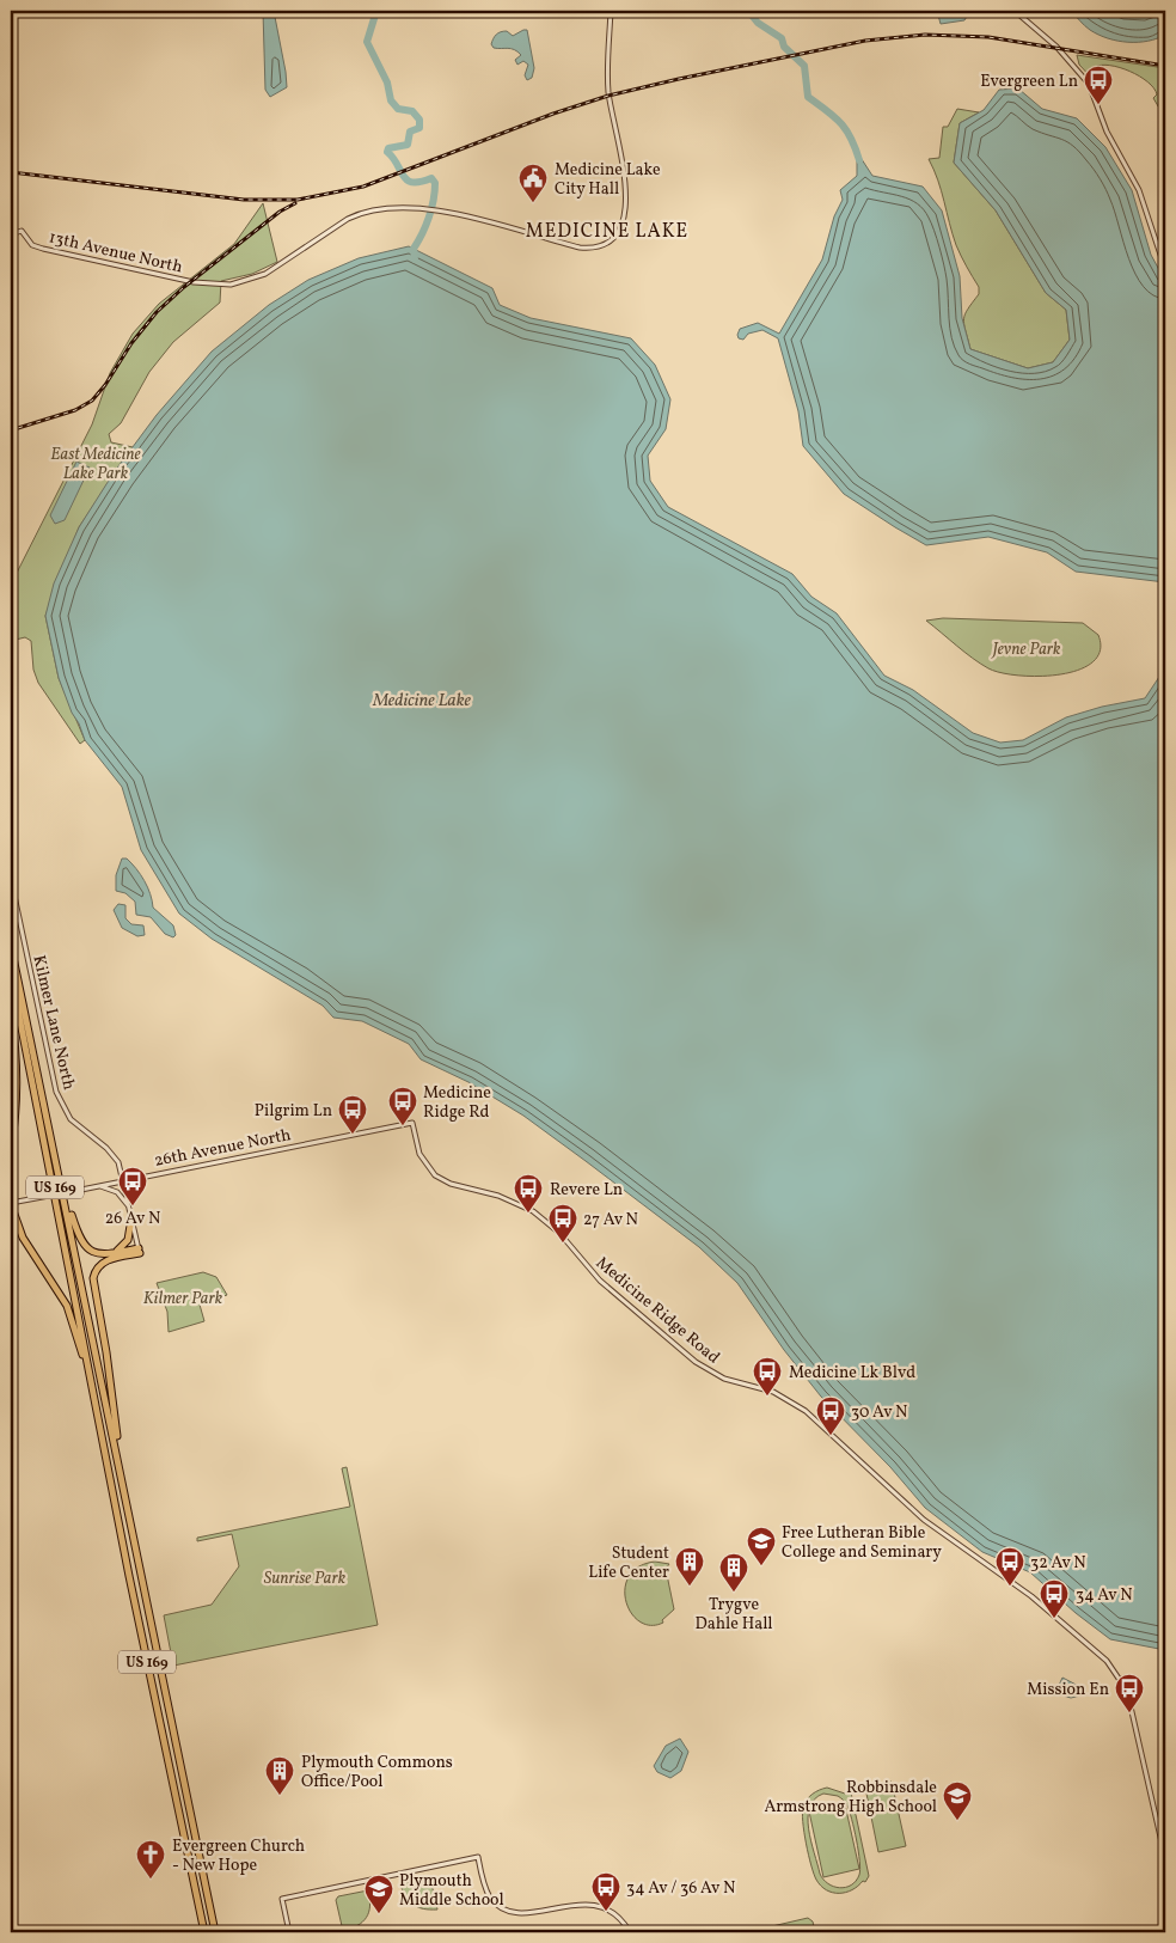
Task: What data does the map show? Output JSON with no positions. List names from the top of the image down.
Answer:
{
  "streets": {
    "highway": ["US 169"],
    "street": [
      "13th Avenue North",
      "Kilmer Lane North",
      "26th Avenue North",
      "Medicine Ridge Road"
    ]
  },
  "crossings": [
    ["Kilmer Lane North", "26th Avenue North"],
    ["26th Avenue North", "Medicine Ridge Road"]
  ],
  "districts": ["MEDICINE LAKE"],
  "water": ["Medicine Lake"],
  "parks": [
    "East Medicine Lake Park",
    "Jevne Park",
    "Kilmer Park",
    "Sunrise Park"
  ],
  "places": {
    "bus stop": [
      "Evergreen Ln",
      "Medicine Ridge Rd",
      "Pilgrim Ln",
      "26 Av N",
      "Revere Ln",
      "27 Av N",
      "Medicine Lk Blvd",
      "30 Av N",
      "32 Av N",
      "34 Av N",
      "Mission En",
      "34 Av / 36 Av N"
    ],
    "public building": ["Medicine Lake City Hall"],
    "school or university": ["Free Lutheran Bible College and Seminary", "Robbinsdale Armstrong High School", "Plymouth Middle School"],
    "building": ["Student Life Center", "Trygve Dahle Hall", "Plymouth Commons Office/Pool"],
    "church": ["Evergreen Church - New Hope"]
  }
}
